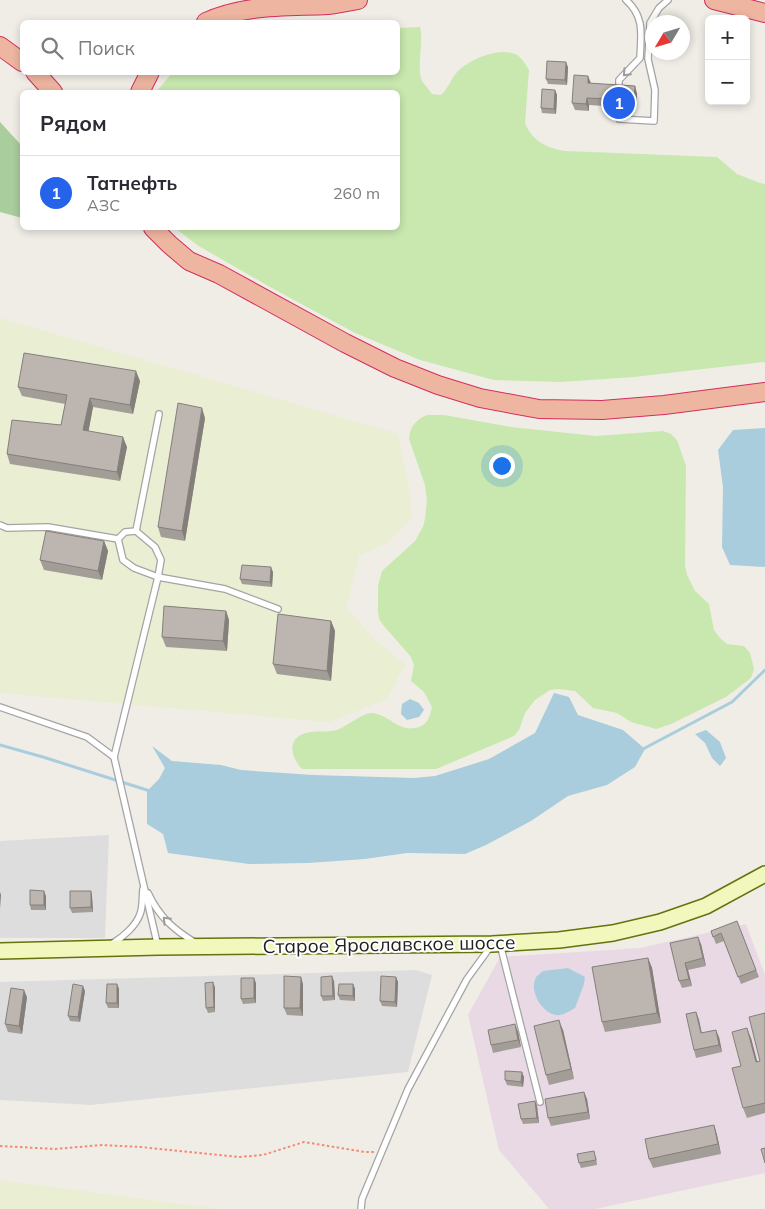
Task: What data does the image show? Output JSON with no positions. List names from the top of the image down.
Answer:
{
  "streets": {
    "main road": ["Старое Ярославское шоссе"]
  },
  "north": "bottom left",
  "page": {
    "map_buttons": ["+", "−"],
    "search": "Поиск",
    "pins": "1",
    "heading": "Рядом",
    "list": [
      {
        "mark": "1",
        "name": "Татнефть",
        "note": "АЗС",
        "value": "260 m"
      }
    ]
  }
}
